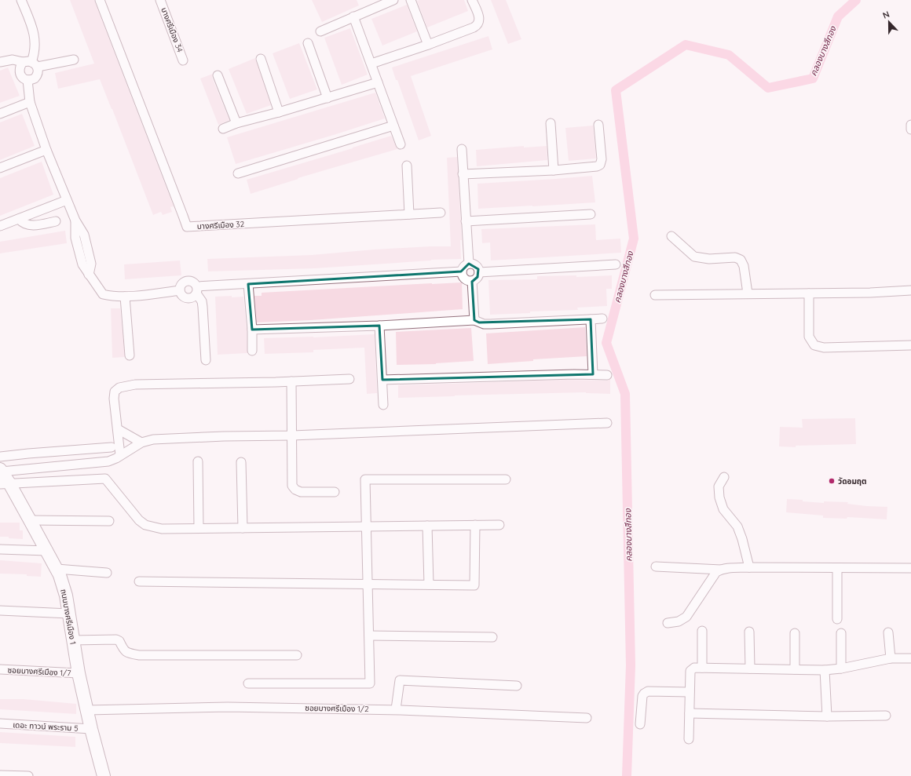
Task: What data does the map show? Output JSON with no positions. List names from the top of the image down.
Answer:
{
  "streets": {
    "street": [
      "บางศรีเมือง 34",
      "บางศรีเมือง 32",
      "ถนนบางศรีเมือง 1",
      "ซอยบางศรีเมือง 1/7",
      "ซอยบางศรีเมือง 1/2",
      "เดอะ ทาวน์ พระราม 5"
    ]
  },
  "crossings": [
    ["ถนนบางศรีเมือง 1", "ซอยบางศรีเมือง 1/7"],
    ["ถนนบางศรีเมือง 1", "ซอยบางศรีเมือง 1/2"],
    ["ถนนบางศรีเมือง 1", "เดอะ ทาวน์ พระราม 5"]
  ],
  "water": ["คลองบางสีทอง"],
  "places": ["วัดอมฤต"],
  "north": "top"
}
